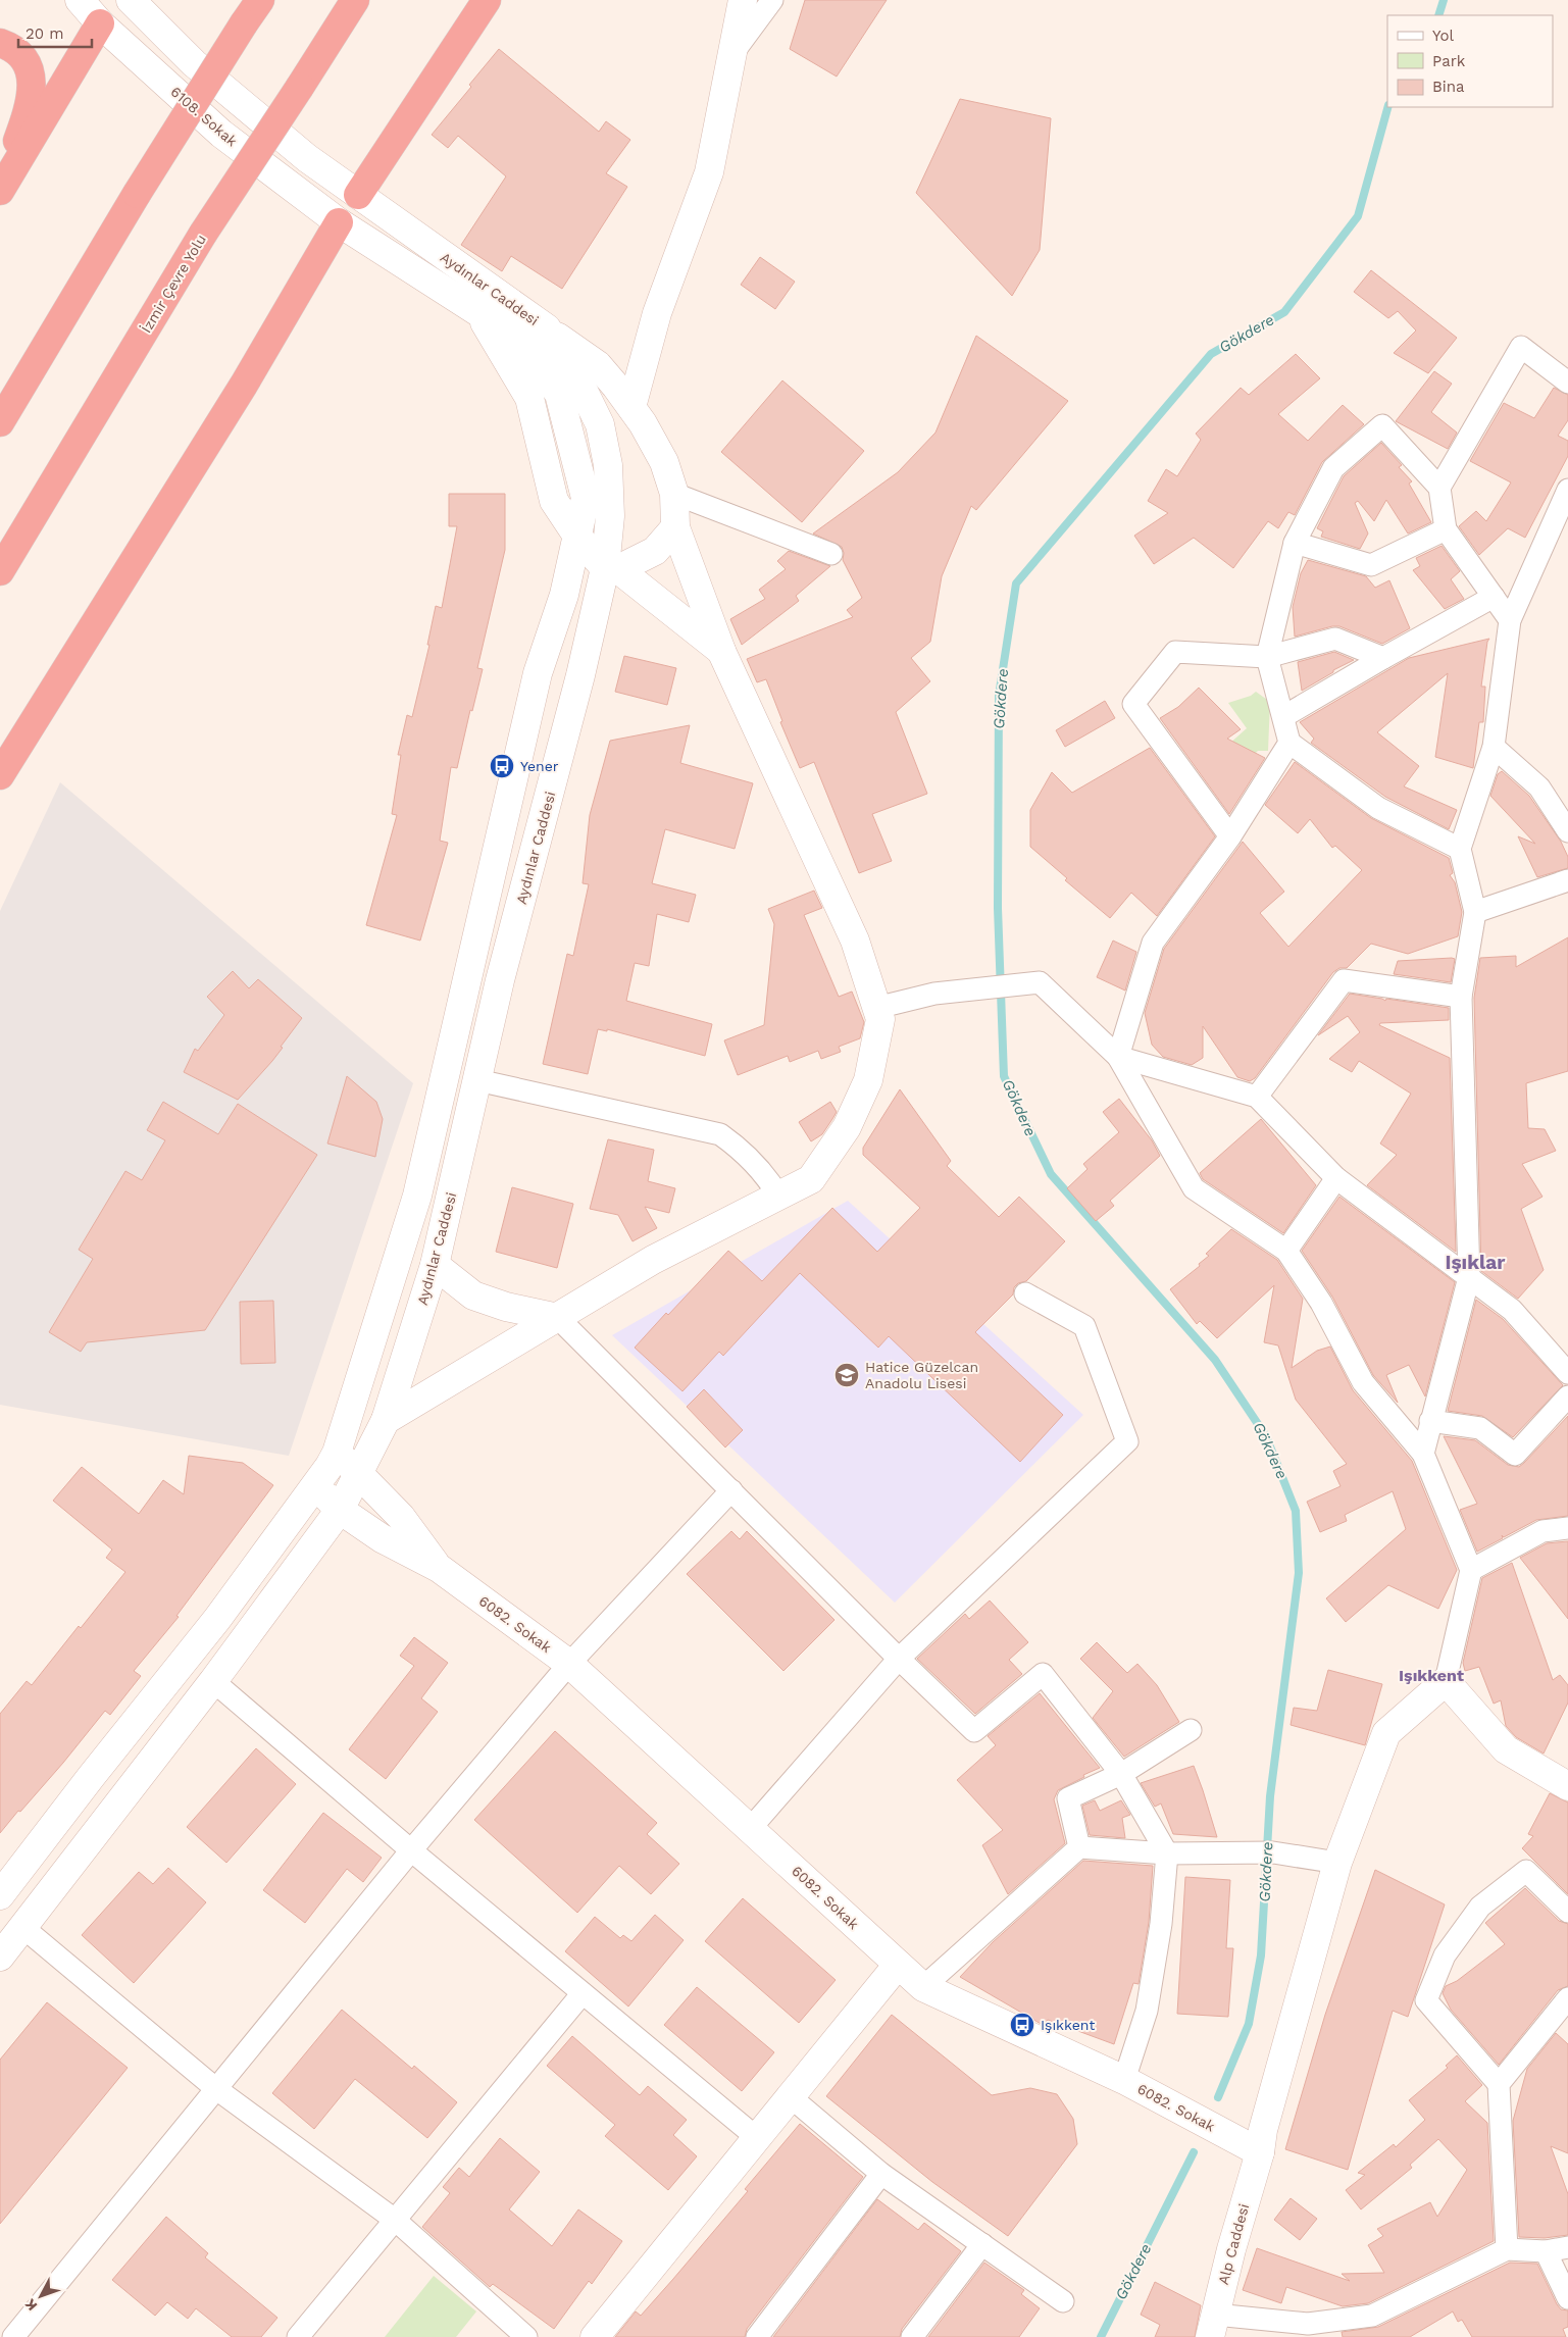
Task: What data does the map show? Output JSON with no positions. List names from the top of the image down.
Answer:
{
  "streets": {
    "highway": ["İzmir Çevre Yolu"],
    "street": [
      "6108. Sokak",
      "Aydınlar Caddesi",
      "6082. Sokak",
      "Alp Caddesi"
    ]
  },
  "crossings": [
    ["6108. Sokak", "Aydınlar Caddesi"],
    ["6082. Sokak", "Alp Caddesi"]
  ],
  "districts": ["Işıklar", "Işıkkent"],
  "water": ["Gökdere"],
  "places": {
    "bus stop": ["Yener", "Işıkkent"],
    "school or university": ["Hatice Güzelcan Anadolu Lisesi"]
  },
  "legend": ["Yol", "Park", "Bina"],
  "scale_bar": "20 m",
  "north": "bottom left"
}
